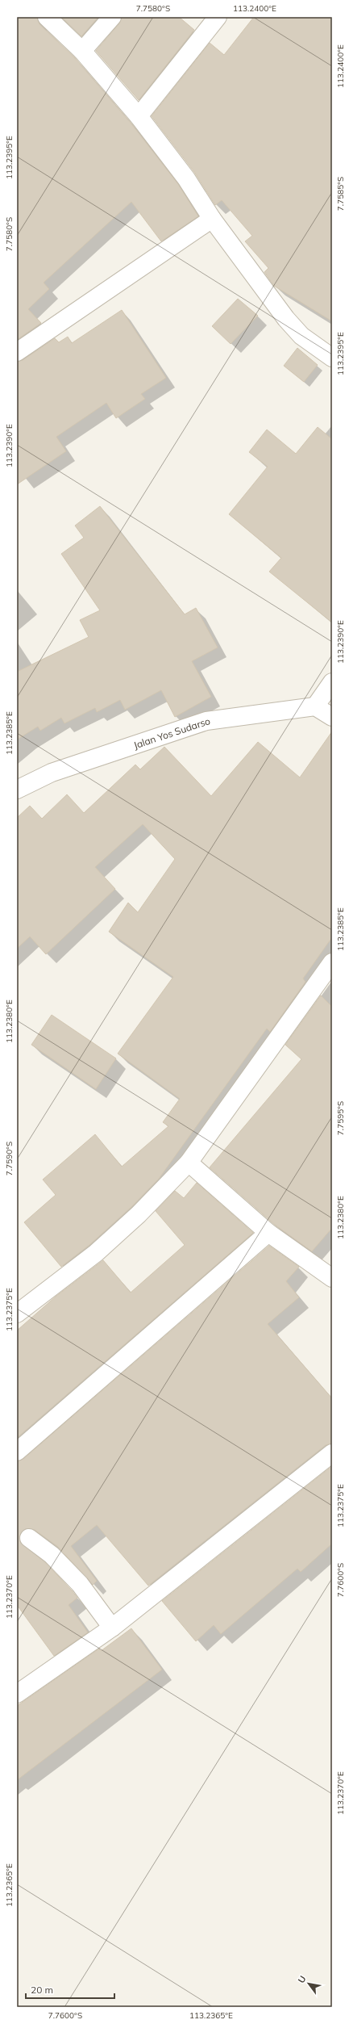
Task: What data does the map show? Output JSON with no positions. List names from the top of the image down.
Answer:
{
  "streets": {
    "street": ["Jalan Yos Sudarso"]
  },
  "scale_bar": "20 m",
  "north": "top left",
  "coordinates": [
    "7.7580°S",
    "113.2400°E",
    "113.2395°E",
    "7.7585°S",
    "113.2390°E",
    "113.2385°E",
    "113.2380°E",
    "7.7595°S",
    "7.7590°S",
    "113.2375°E",
    "7.7600°S",
    "113.2370°E",
    "113.2365°E"
  ]
}
